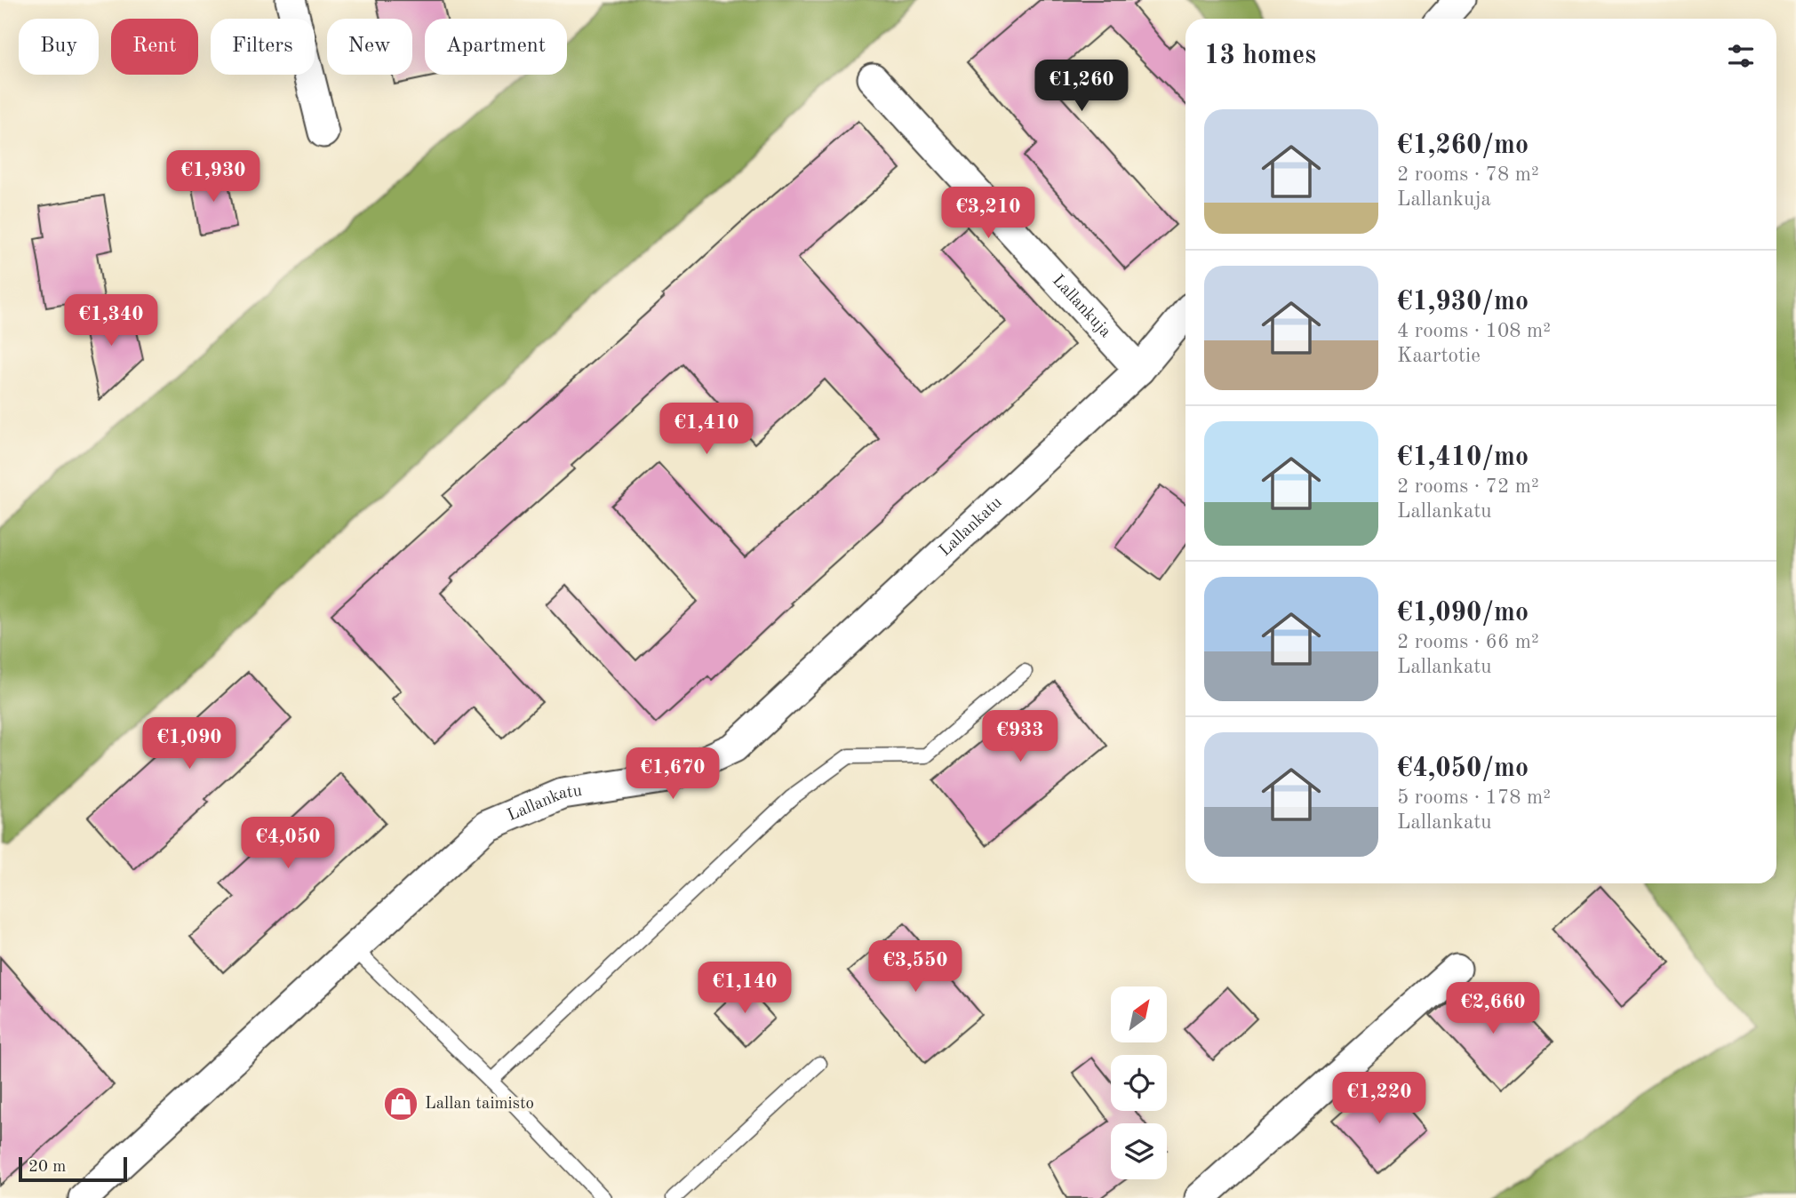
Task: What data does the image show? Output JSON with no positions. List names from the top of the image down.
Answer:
{
  "streets": {
    "street": ["Lallankuja", "Lallankatu"]
  },
  "crossings": [
    ["Lallankuja", "Lallankatu"]
  ],
  "places": {
    "shop": ["Lallan taimisto"]
  },
  "scale_bar": "20 m",
  "north": "top right",
  "page": {
    "chip": [
      "Buy",
      "Rent",
      "Filters",
      "New",
      "Apartment"
    ],
    "heading": "13 homes",
    "price": [
      "€1,260",
      "€1,930",
      "€3,210",
      "€1,340",
      "€1,410",
      "€933",
      "€1,090",
      "€1,670",
      "€4,050",
      "€3,550",
      "€1,140",
      "€2,660",
      "€1,220"
    ],
    "list": [
      {
        "name": "€1,260/mo",
        "note": "2 rooms · 78 m² · Lallankuja"
      },
      {
        "name": "€1,930/mo",
        "note": "4 rooms · 108 m² · Kaartotie"
      },
      {
        "name": "€1,410/mo",
        "note": "2 rooms · 72 m² · Lallankatu"
      },
      {
        "name": "€1,090/mo",
        "note": "2 rooms · 66 m² · Lallankatu"
      },
      {
        "name": "€4,050/mo",
        "note": "5 rooms · 178 m² · Lallankatu"
      }
    ],
    "scale": "20 m"
  }
}
